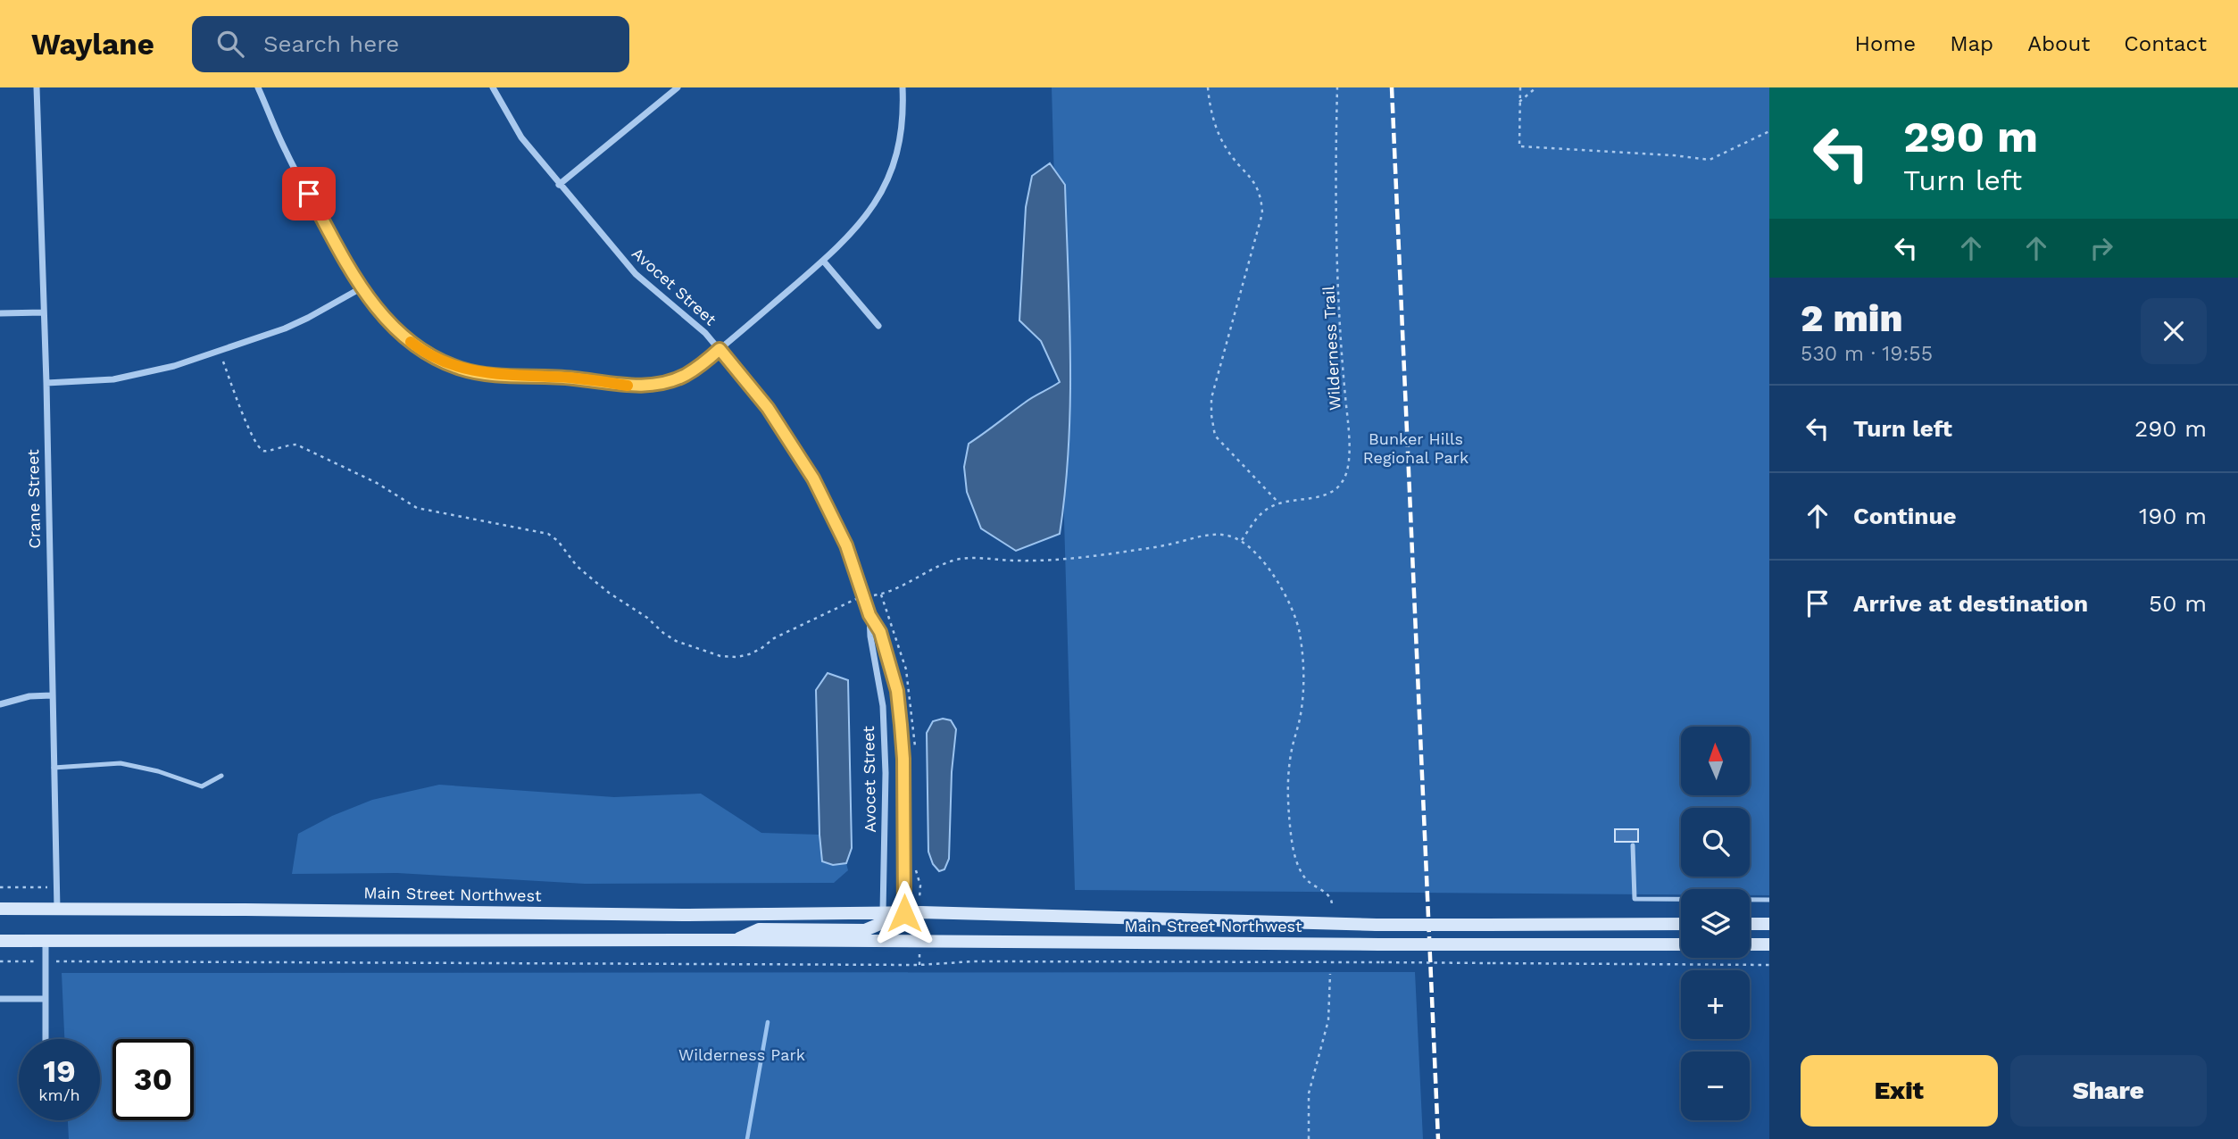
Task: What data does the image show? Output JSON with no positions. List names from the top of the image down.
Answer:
{
  "streets": {
    "main road": ["Main Street Northwest"],
    "street": ["Avocet Street", "Crane Street"],
    "path": ["Wilderness Trail"]
  },
  "crossings": [
    ["Avocet Street", "Main Street Northwest"],
    ["Crane Street", "Main Street Northwest"]
  ],
  "parks": ["Bunker Hills Regional Park", "Wilderness Park"],
  "north": "top",
  "page": {
    "header": "Waylane",
    "search": "Search here",
    "nav": [
      "Home",
      "Map",
      "About",
      "Contact"
    ],
    "turn": ["290 m", "Turn left"],
    "heading": ["2 min", "530 m · 19:55"],
    "list": [
      {
        "name": "Turn left",
        "value": "290 m"
      },
      {
        "name": "Continue",
        "value": "190 m"
      },
      {
        "name": "Arrive at destination",
        "value": "50 m"
      }
    ],
    "map_buttons": ["+", "−"],
    "speed": "19 km/h",
    "limit": "30",
    "buttons": ["Exit", "Share"]
  }
}
